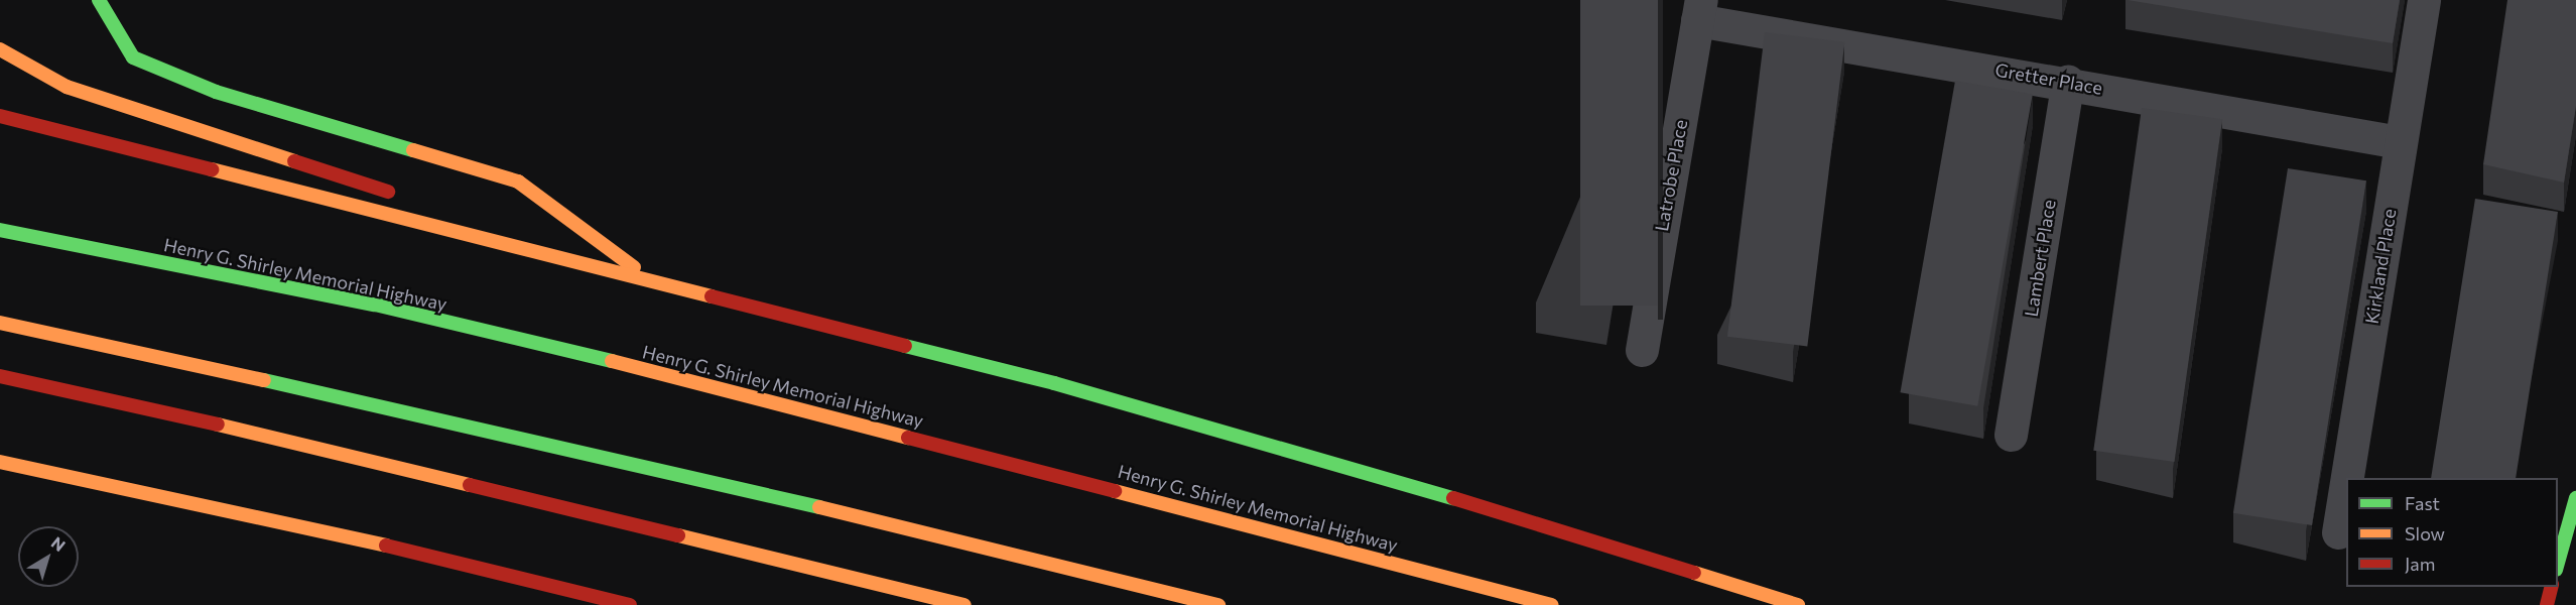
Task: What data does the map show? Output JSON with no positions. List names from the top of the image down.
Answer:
{
  "streets": {
    "main road": ["Henry G. Shirley Memorial Highway"],
    "street": [
      "Gretter Place",
      "Latrobe Place",
      "Lambert Place",
      "Kirkland Place"
    ]
  },
  "crossings": [
    ["Gretter Place", "Latrobe Place"],
    ["Gretter Place", "Lambert Place"],
    ["Gretter Place", "Kirkland Place"]
  ],
  "legend": ["Fast", "Slow", "Jam"],
  "north": "top right"
}
